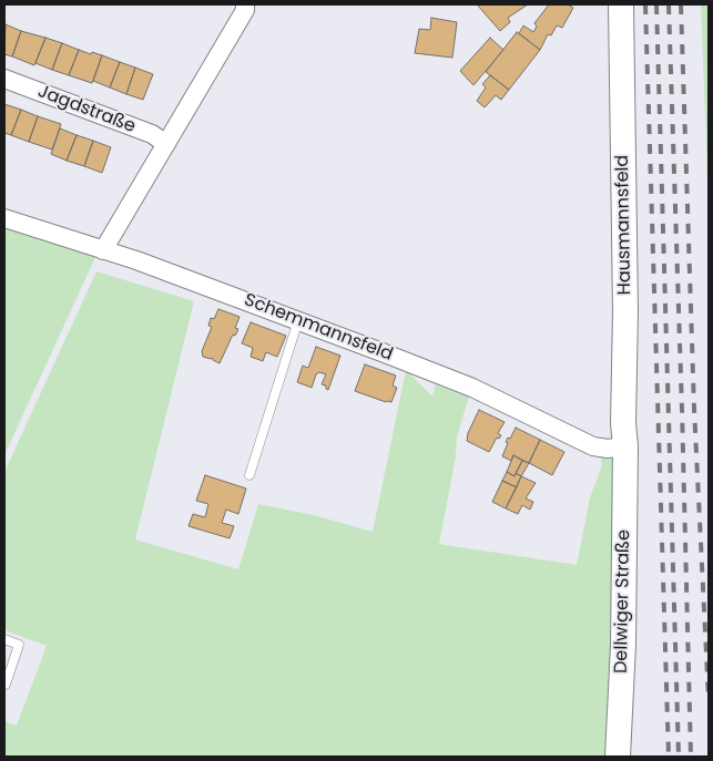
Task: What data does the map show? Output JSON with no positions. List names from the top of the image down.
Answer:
{
  "streets": {
    "main road": ["Hausmannsfeld", "Dellwiger Straße"],
    "street": ["Jagdstraße", "Schemmannsfeld"]
  },
  "crossings": [
    ["Hausmannsfeld", "Schemmannsfeld"],
    ["Hausmannsfeld", "Dellwiger Straße"],
    ["Schemmannsfeld", "Dellwiger Straße"]
  ]
}
